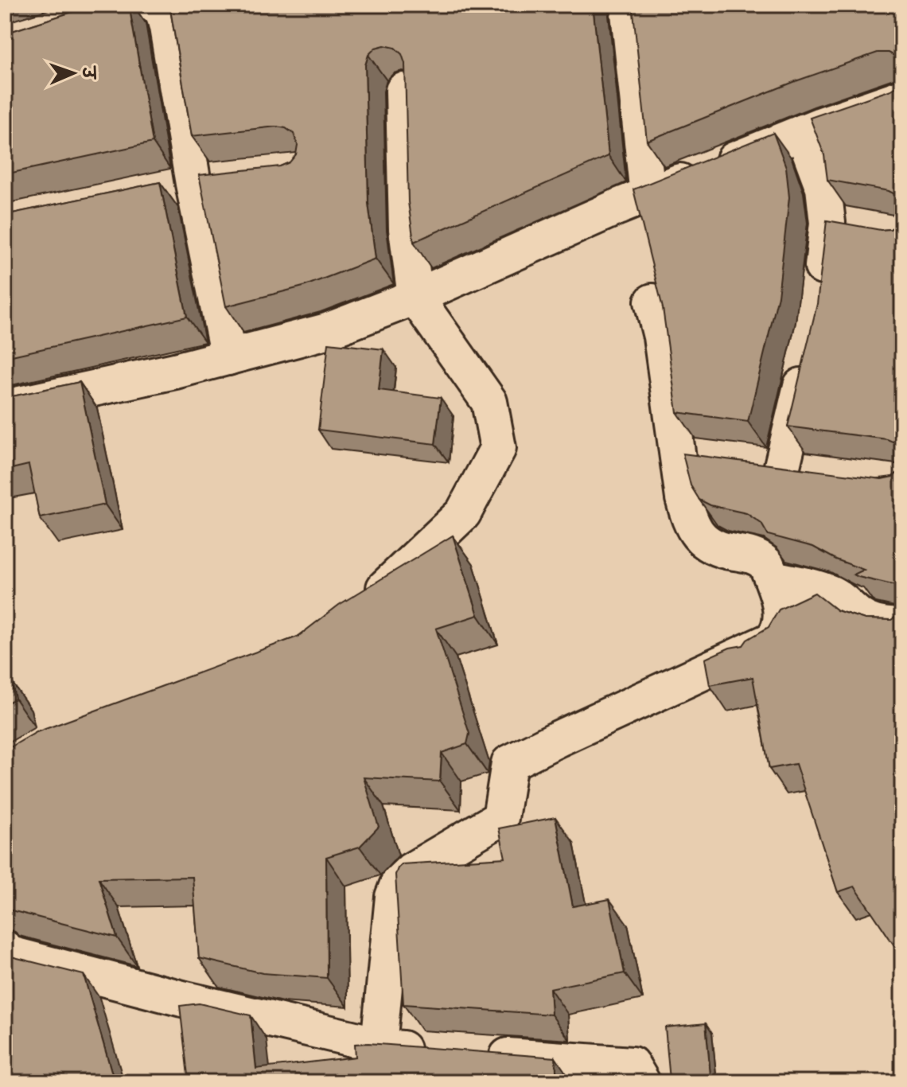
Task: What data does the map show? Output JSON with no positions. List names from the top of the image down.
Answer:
{
  "north": "right"
}
